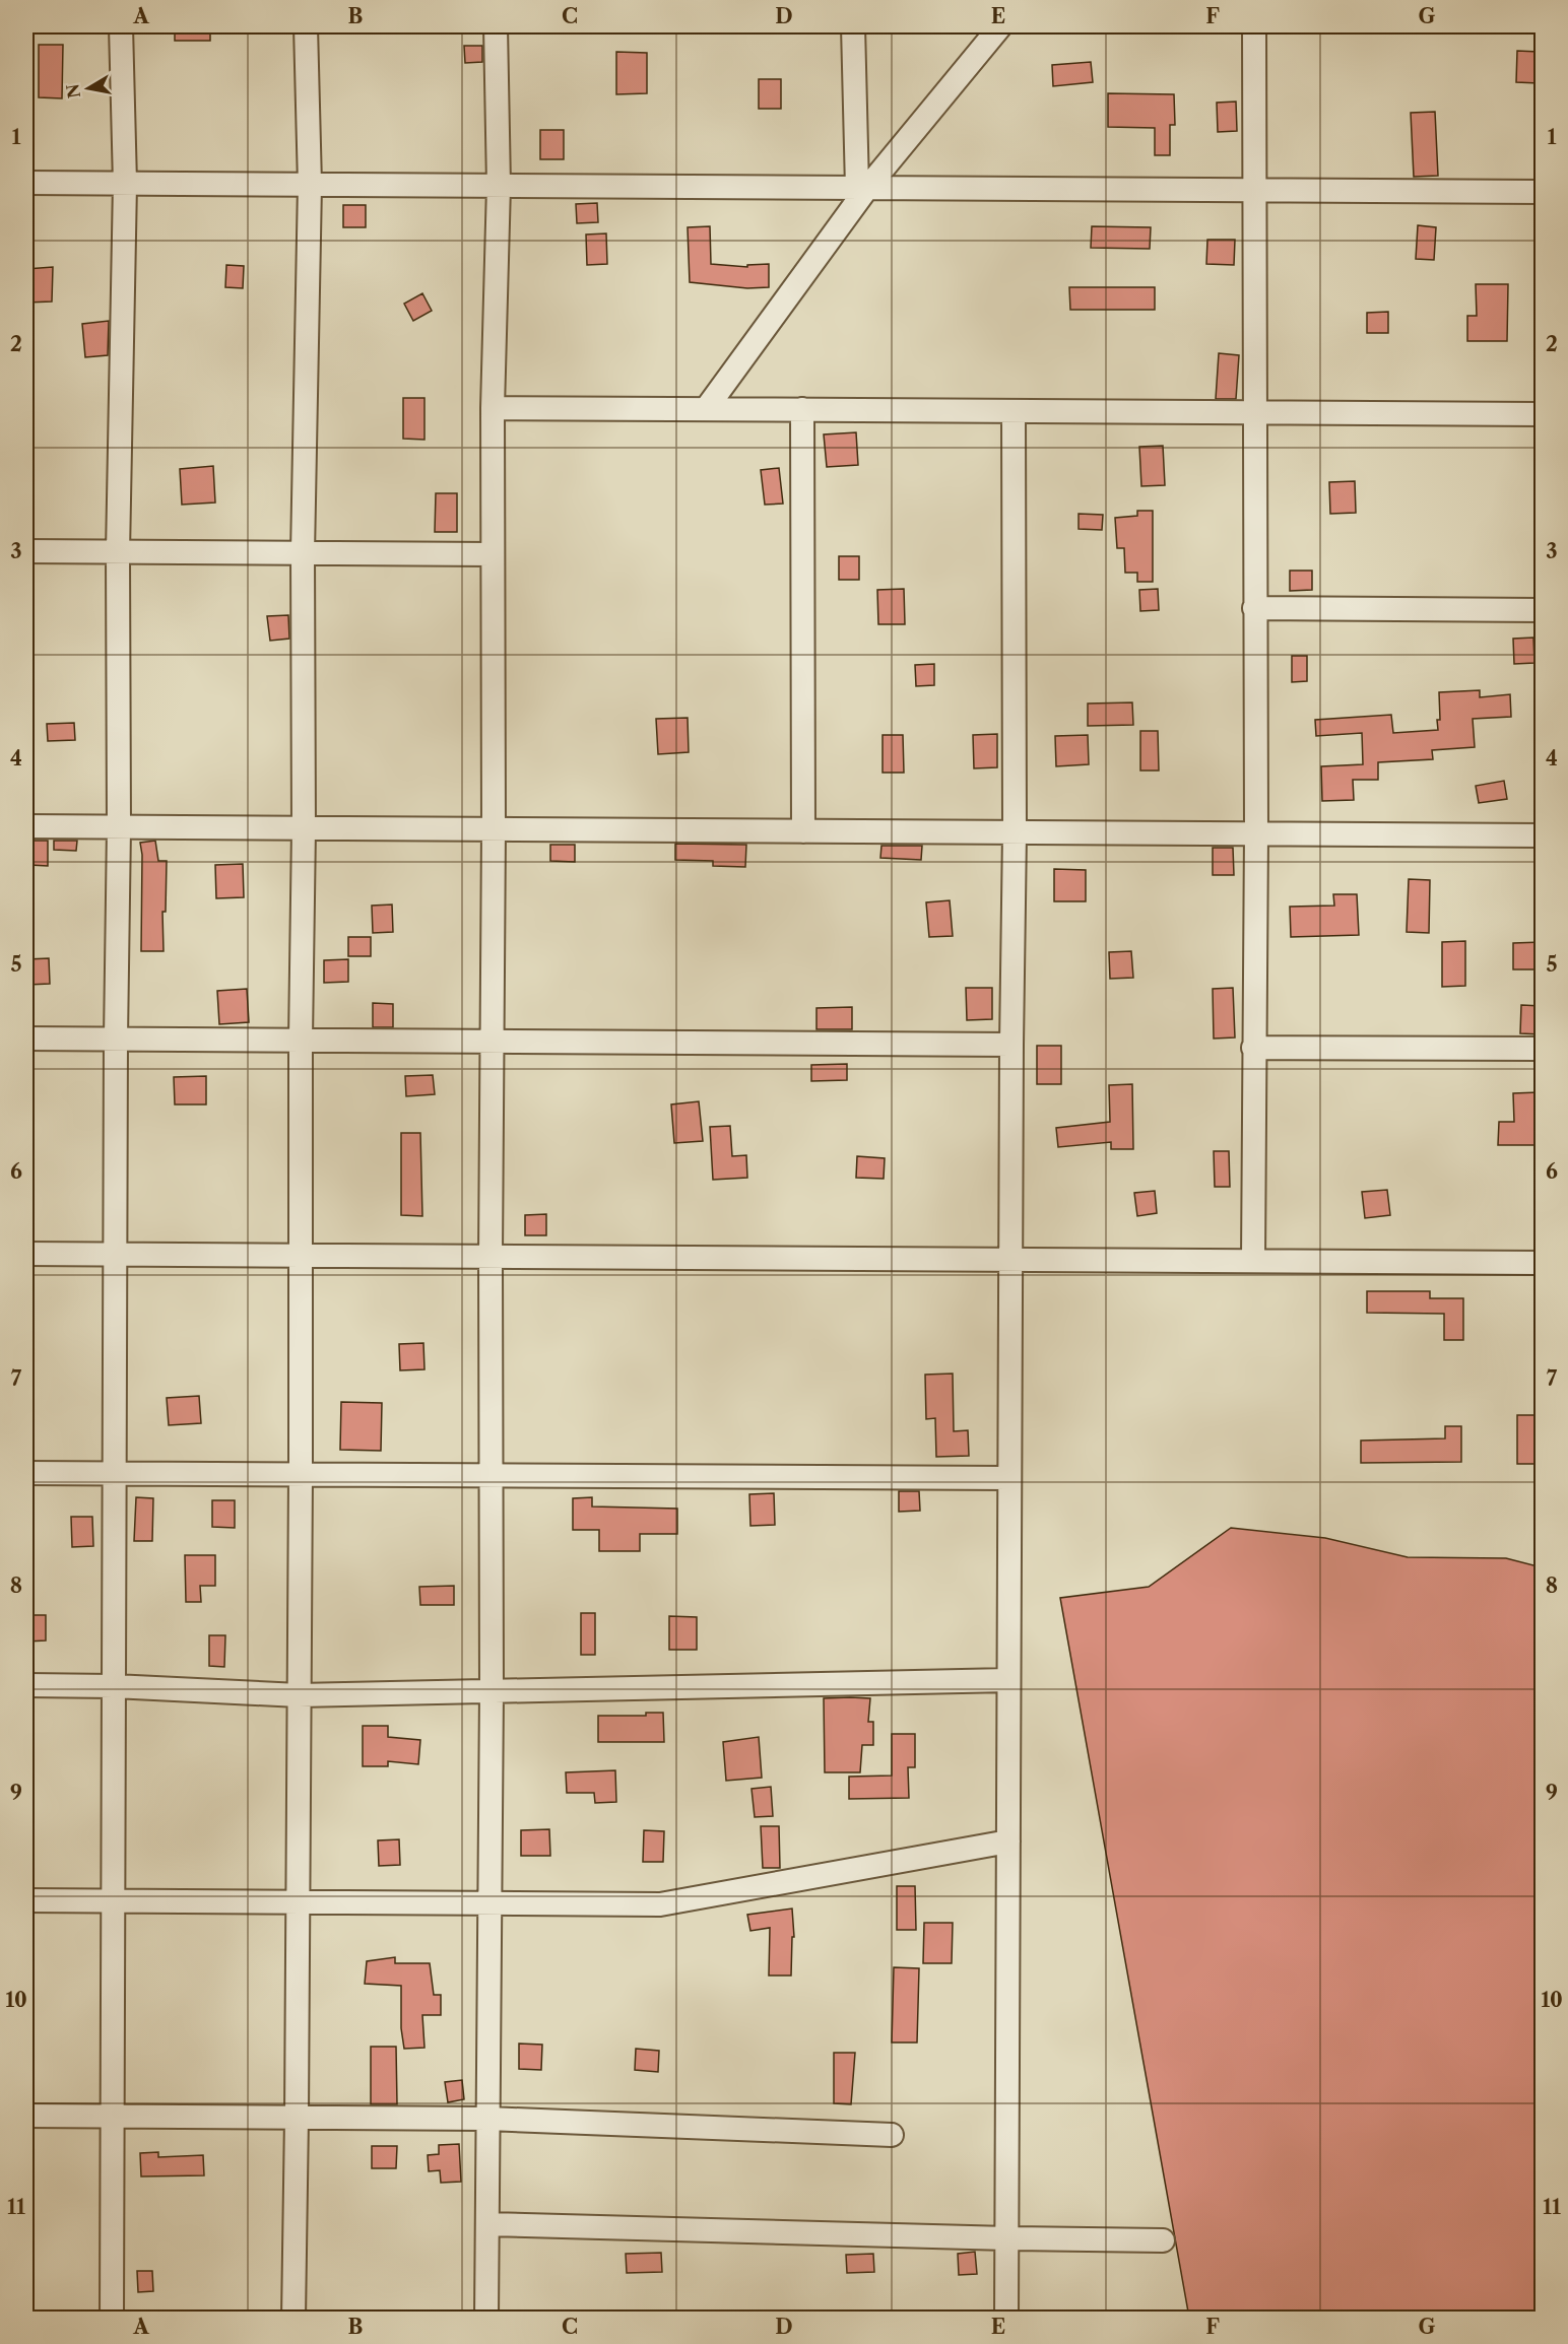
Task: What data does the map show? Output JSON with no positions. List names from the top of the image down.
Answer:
{
  "north": "left",
  "grid": {
    "columns": [
      "A",
      "B",
      "C",
      "D",
      "E",
      "F",
      "G"
    ],
    "rows": [
      "1",
      "2",
      "3",
      "4",
      "5",
      "6",
      "7",
      "8",
      "9",
      "10",
      "11"
    ]
  }
}
